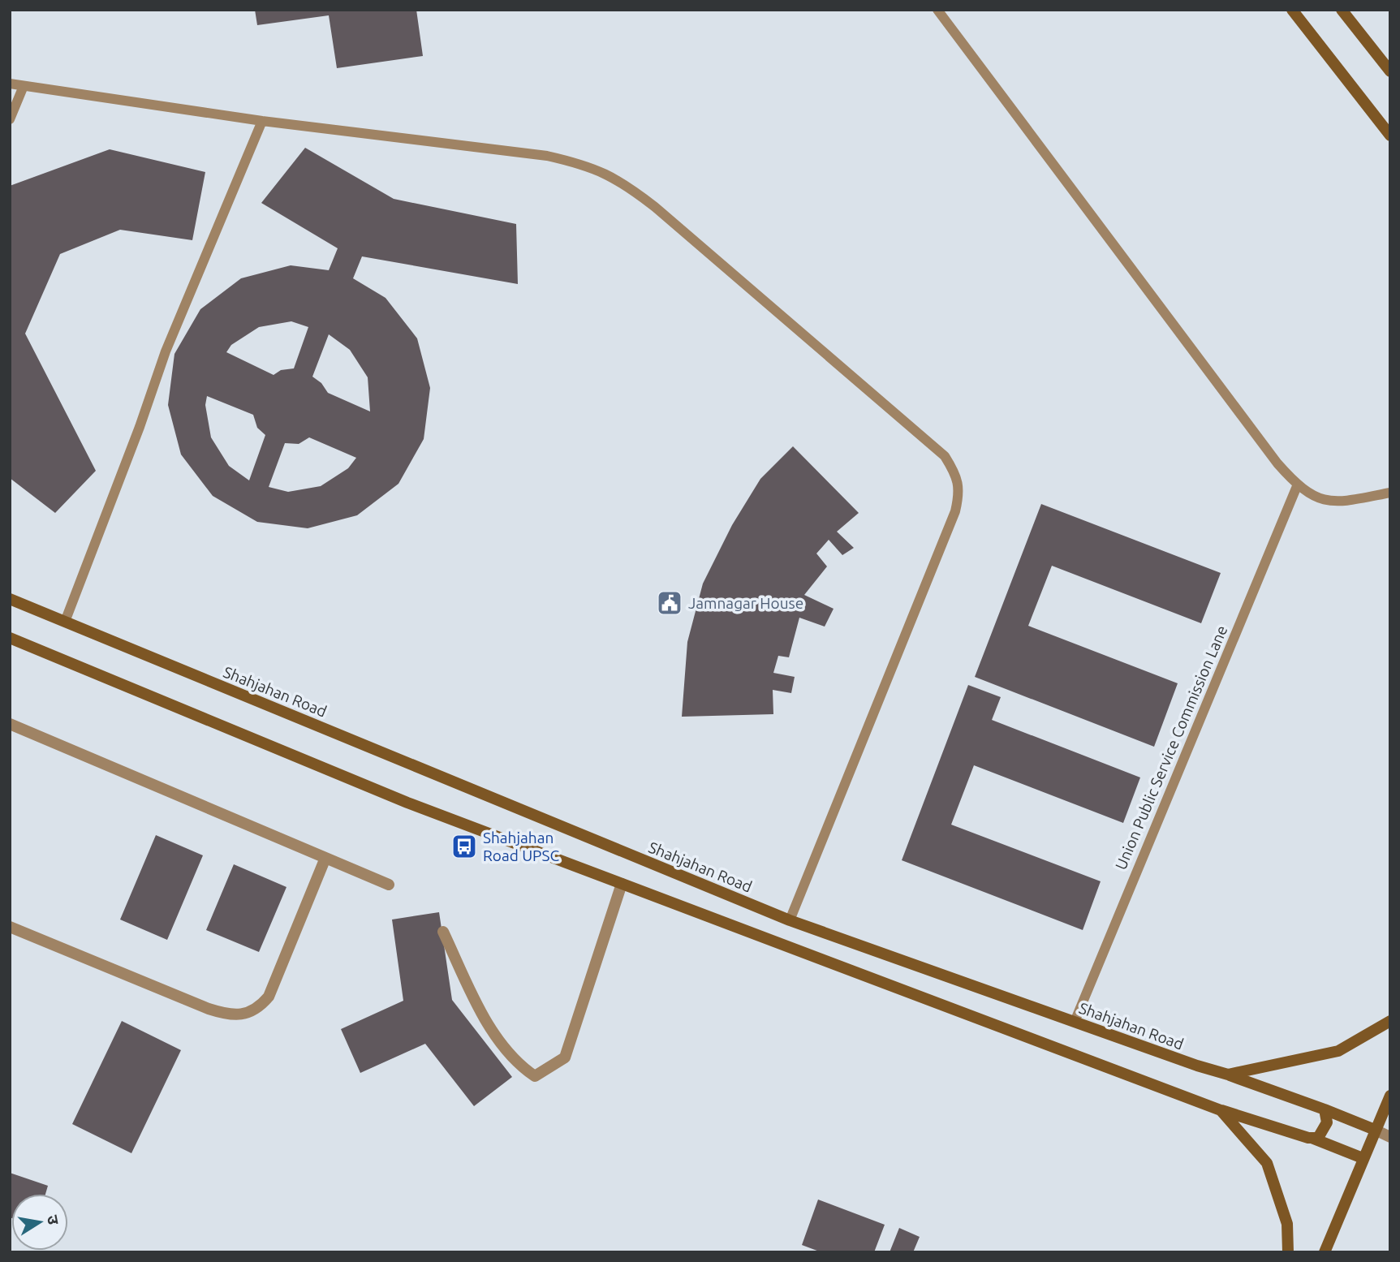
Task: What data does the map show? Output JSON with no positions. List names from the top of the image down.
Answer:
{
  "streets": {
    "main road": ["Shahjahan Road"],
    "lane": ["Union Public Service Commission Lane"]
  },
  "crossings": [
    ["Shahjahan Road", "Union Public Service Commission Lane"]
  ],
  "places": {
    "public building": ["Jamnagar House"],
    "bus stop": ["Shahjahan Road UPSC"]
  },
  "north": "right"
}
